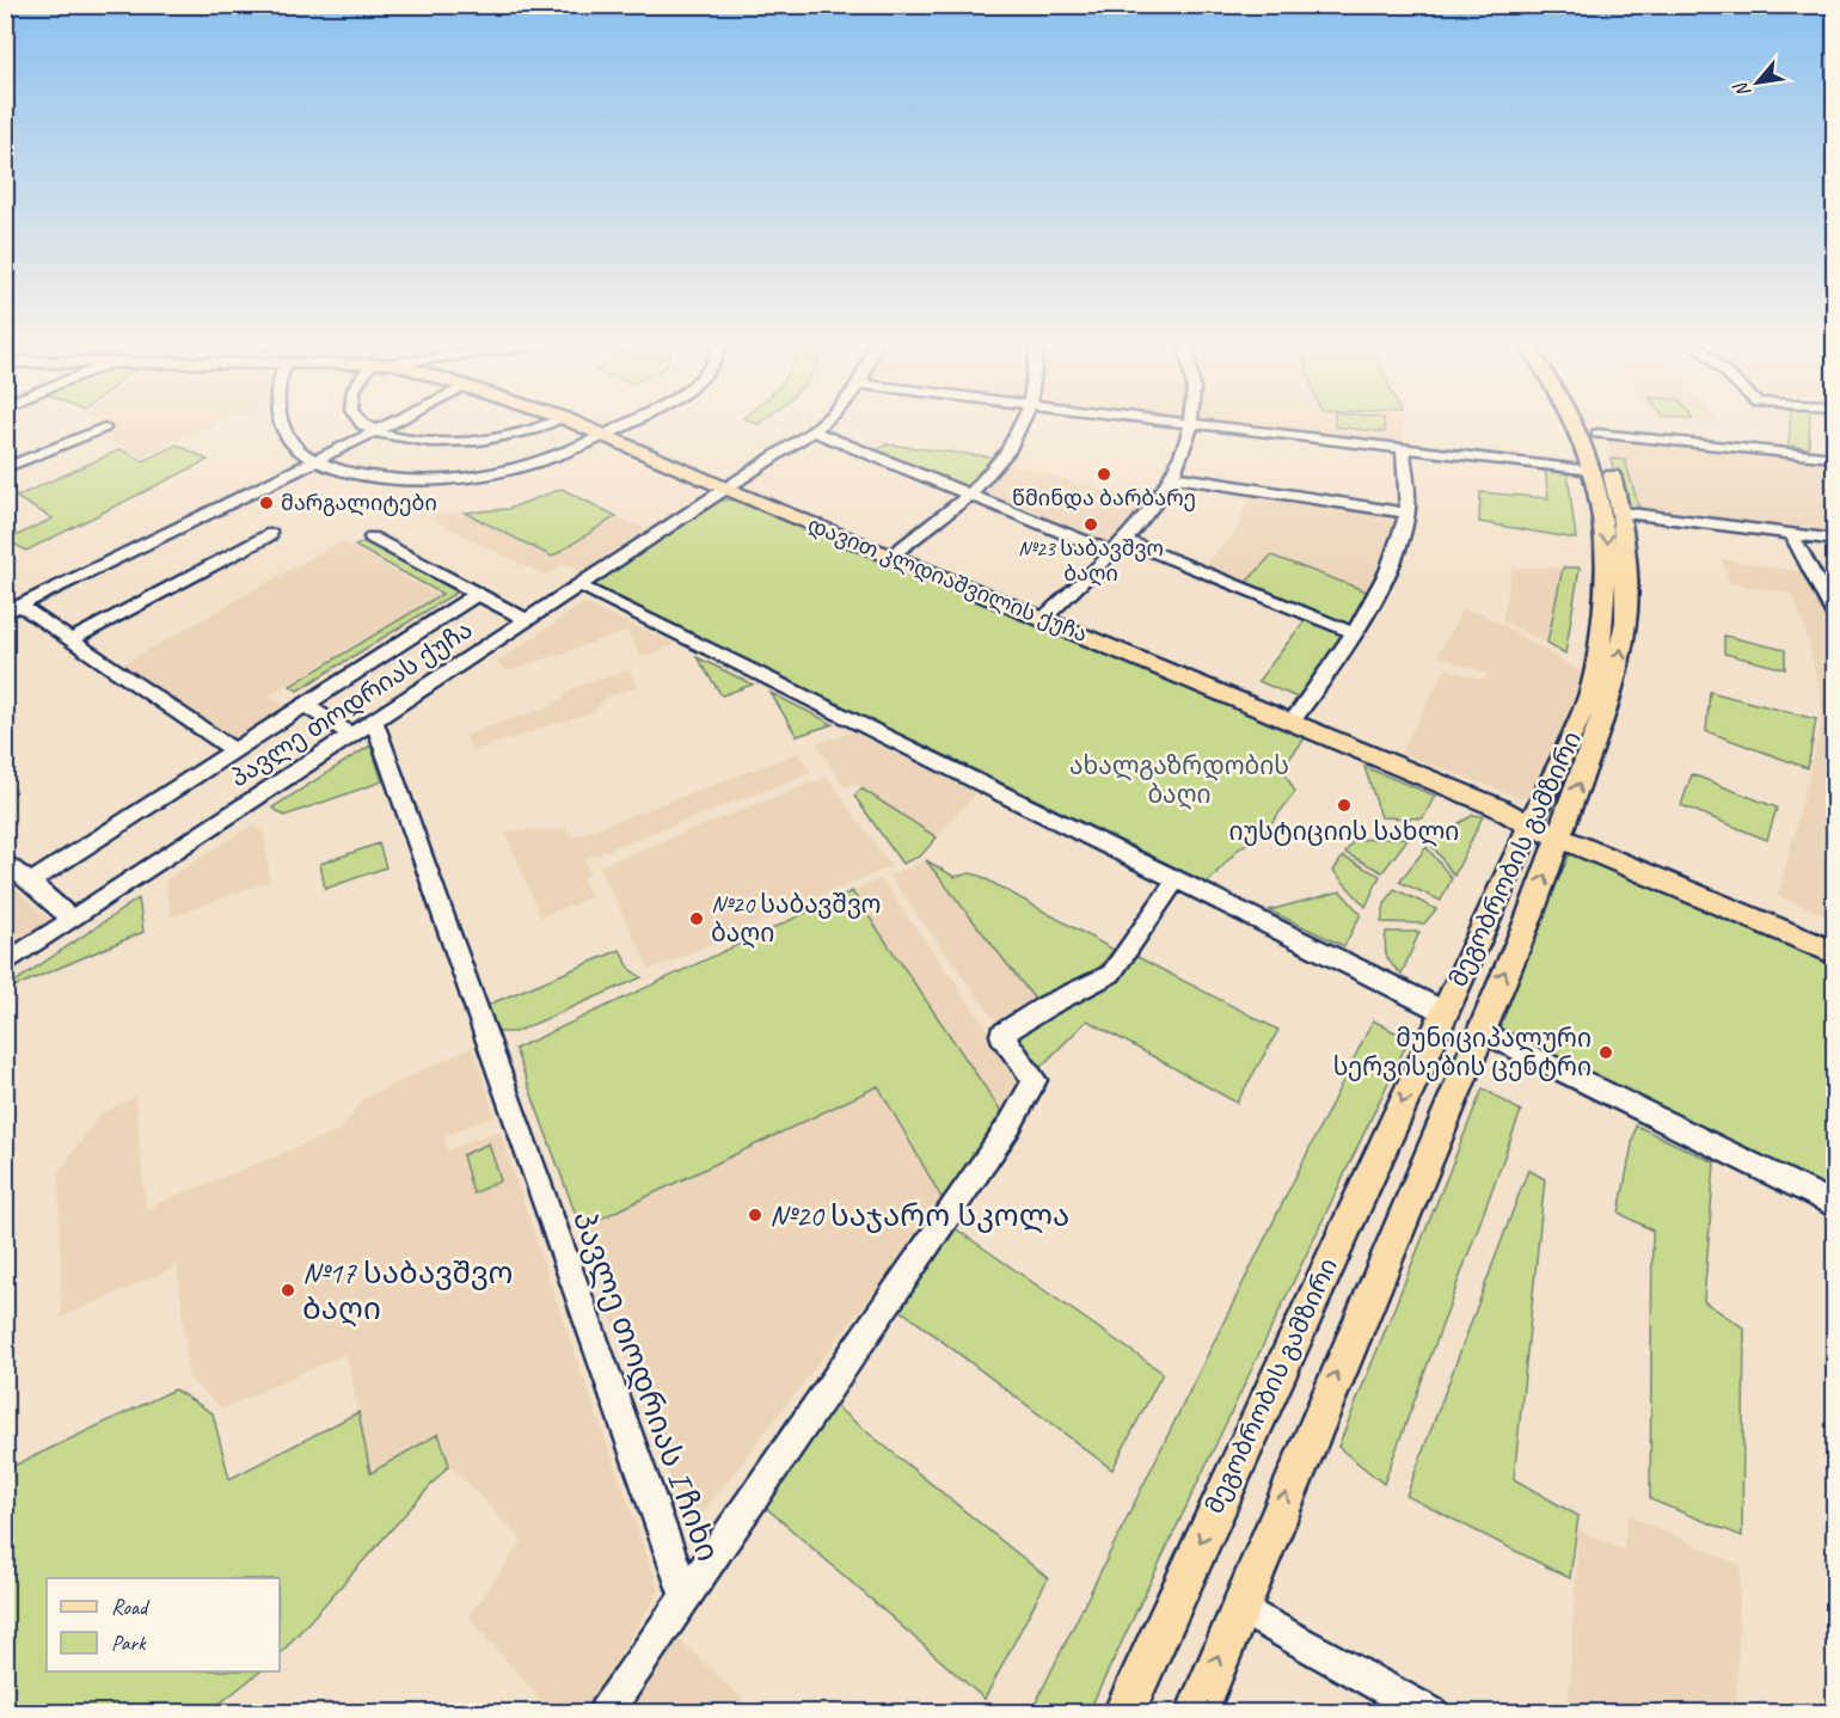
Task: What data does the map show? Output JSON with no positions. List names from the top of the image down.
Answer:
{
  "streets": {
    "main road": ["დავით კლდიაშვილის ქუჩა", "მეგობრობის გამზირი"],
    "street": ["პავლე თოდრიას ქუჩა", "პავლე თოდრიას I ჩიხი"]
  },
  "crossings": [
    ["დავით კლდიაშვილის ქუჩა", "პავლე თოდრიას ქუჩა"],
    ["დავით კლდიაშვილის ქუჩა", "მეგობრობის გამზირი"],
    ["პავლე თოდრიას ქუჩა", "პავლე თოდრიას I ჩიხი"]
  ],
  "parks": ["ახალგაზრდობის ბაღი"],
  "places": [
    "წმინდა ბარბარე",
    "მარგალიტები",
    "№23 საბავშვო ბაღი",
    "იუსტიციის სახლი",
    "№20 საბავშვო ბაღი",
    "მუნიციპალური სერვისების ცენტრი",
    "№20 საჯარო სკოლა",
    "№17 საბავშვო ბაღი"
  ],
  "legend": ["Road", "Park"],
  "north": "bottom left"
}
